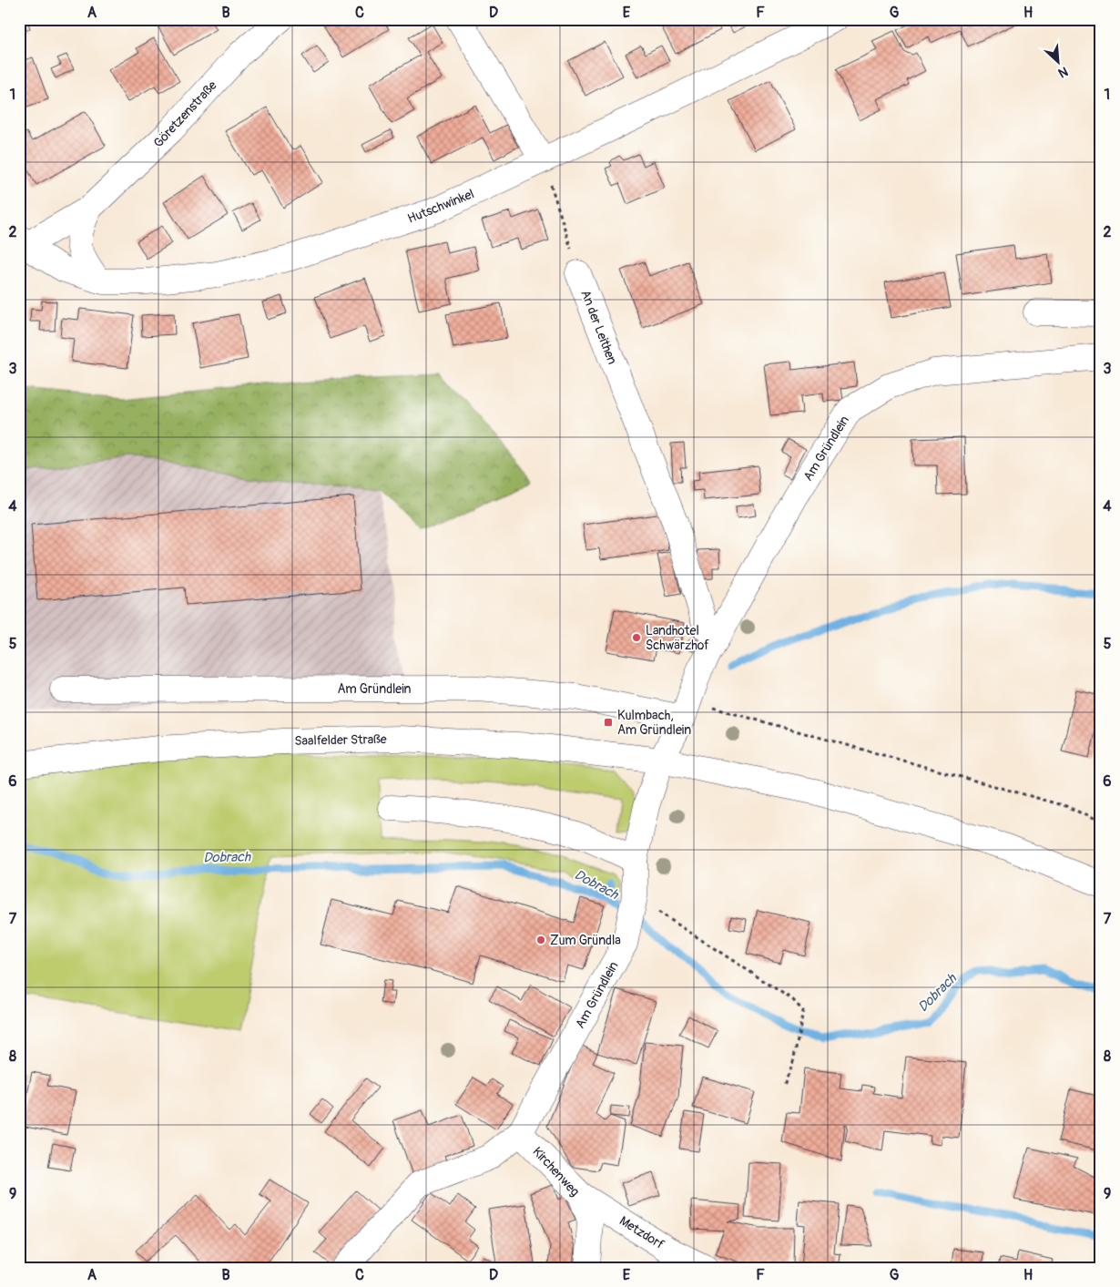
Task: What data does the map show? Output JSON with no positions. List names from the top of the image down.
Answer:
{
  "streets": {
    "street": [
      "Göretzenstraße",
      "Hutschwinkel",
      "An der Leithen",
      "Am Gründlein",
      "Saalfelder Straße",
      "Kirchenweg",
      "Metzdorf"
    ]
  },
  "crossings": [
    ["Göretzenstraße", "Hutschwinkel"],
    ["Hutschwinkel", "An der Leithen"],
    ["An der Leithen", "Am Gründlein"],
    ["Am Gründlein", "Saalfelder Straße"],
    ["Am Gründlein", "Kirchenweg"],
    ["Kirchenweg", "Metzdorf"]
  ],
  "water": ["Dobrach"],
  "places": {
    "other": ["Landhotel Schwärzhof", "Zum Gründla"],
    "transit": ["Kulmbach, Am Gründlein"]
  },
  "north": "bottom right",
  "grid": {
    "columns": [
      "A",
      "B",
      "C",
      "D",
      "E",
      "F",
      "G",
      "H"
    ],
    "rows": [
      "1",
      "2",
      "3",
      "4",
      "5",
      "6",
      "7",
      "8",
      "9"
    ]
  }
}
